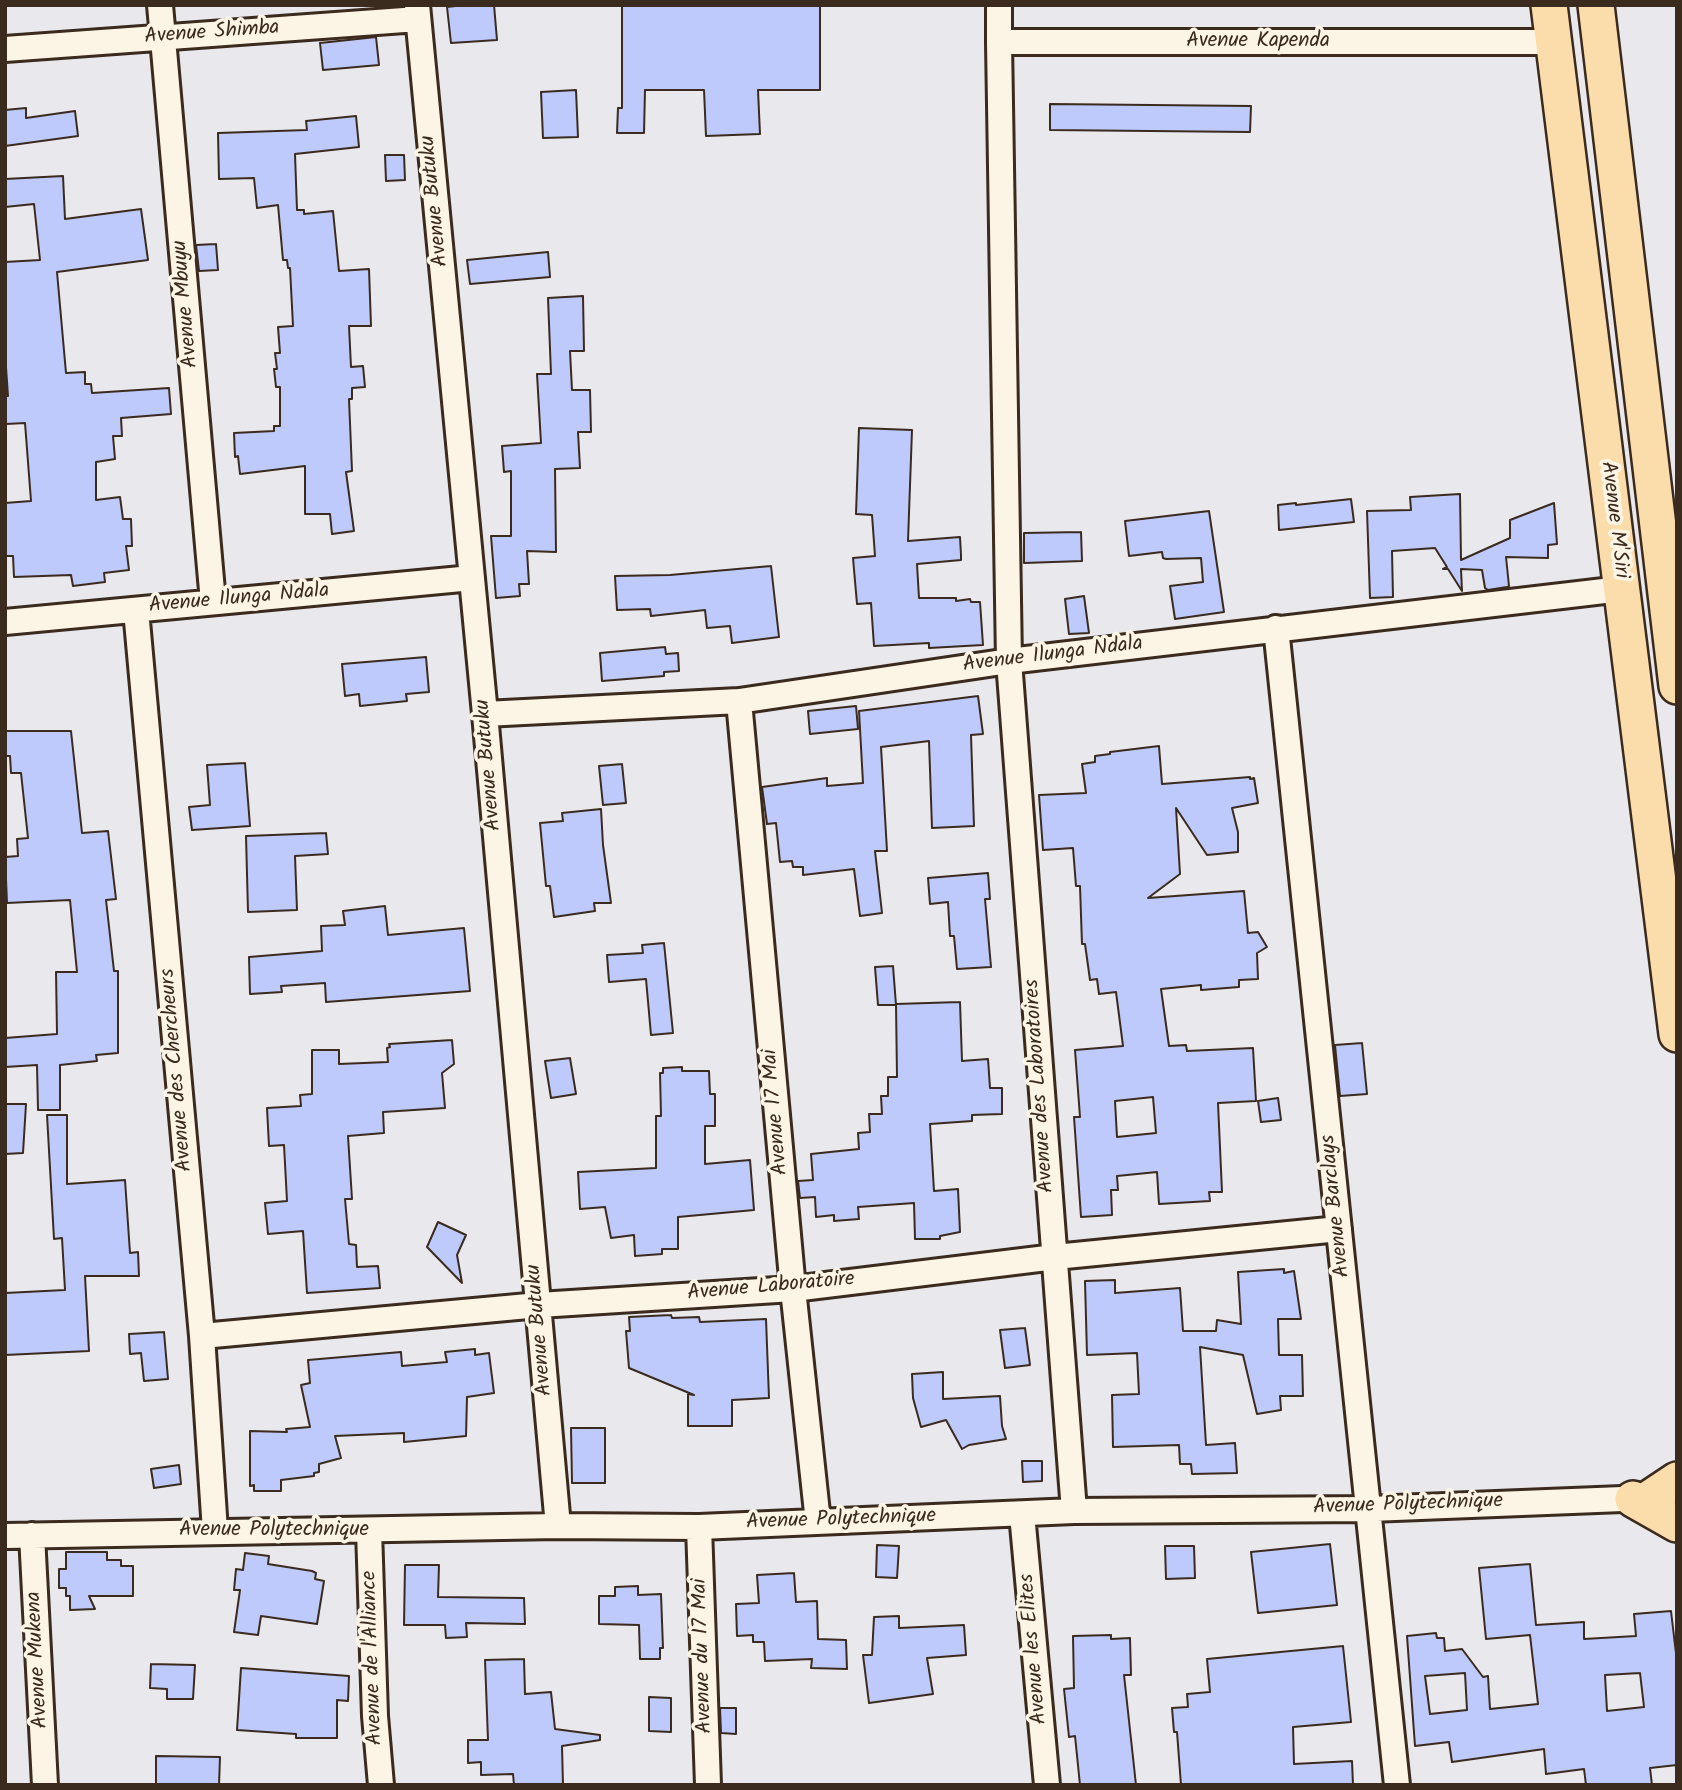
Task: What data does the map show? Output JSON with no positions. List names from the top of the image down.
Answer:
{
  "streets": {
    "highway": ["Avenue M'Siri"],
    "street": [
      "Avenue Shimba",
      "Avenue Kapenda",
      "Avenue Butuku",
      "Avenue Mbuyu",
      "Avenue Ilunga Ndala",
      "Avenue des Chercheurs",
      "Avenue des Laboratoires",
      "Avenue 17 Mai",
      "Avenue Barclays",
      "Avenue Laboratoire",
      "Avenue Polytechnique",
      "Avenue les Elites",
      "Avenue du 17 Mai",
      "Avenue de l'Alliance",
      "Avenue Mukena"
    ]
  },
  "crossings": [
    ["Avenue Shimba", "Avenue Butuku"],
    ["Avenue Shimba", "Avenue Mbuyu"],
    ["Avenue Kapenda", "Avenue M'Siri"],
    ["Avenue Kapenda", "Avenue des Laboratoires"],
    ["Avenue Butuku", "Avenue Ilunga Ndala"],
    ["Avenue Butuku", "Avenue Laboratoire"],
    ["Avenue Butuku", "Avenue Polytechnique"],
    ["Avenue Mbuyu", "Avenue Ilunga Ndala"],
    ["Avenue M'Siri", "Avenue Ilunga Ndala"],
    ["Avenue Ilunga Ndala", "Avenue des Chercheurs"],
    ["Avenue Ilunga Ndala", "Avenue des Laboratoires"],
    ["Avenue Ilunga Ndala", "Avenue 17 Mai"],
    ["Avenue Ilunga Ndala", "Avenue Barclays"],
    ["Avenue des Chercheurs", "Avenue Laboratoire"],
    ["Avenue des Chercheurs", "Avenue Polytechnique"],
    ["Avenue des Laboratoires", "Avenue Laboratoire"],
    ["Avenue des Laboratoires", "Avenue Polytechnique"],
    ["Avenue 17 Mai", "Avenue Laboratoire"],
    ["Avenue 17 Mai", "Avenue Polytechnique"],
    ["Avenue Barclays", "Avenue Laboratoire"],
    ["Avenue Barclays", "Avenue Polytechnique"],
    ["Avenue Polytechnique", "Avenue les Elites"],
    ["Avenue Polytechnique", "Avenue du 17 Mai"],
    ["Avenue Polytechnique", "Avenue de l'Alliance"],
    ["Avenue Polytechnique", "Avenue Mukena"]
  ]
}
